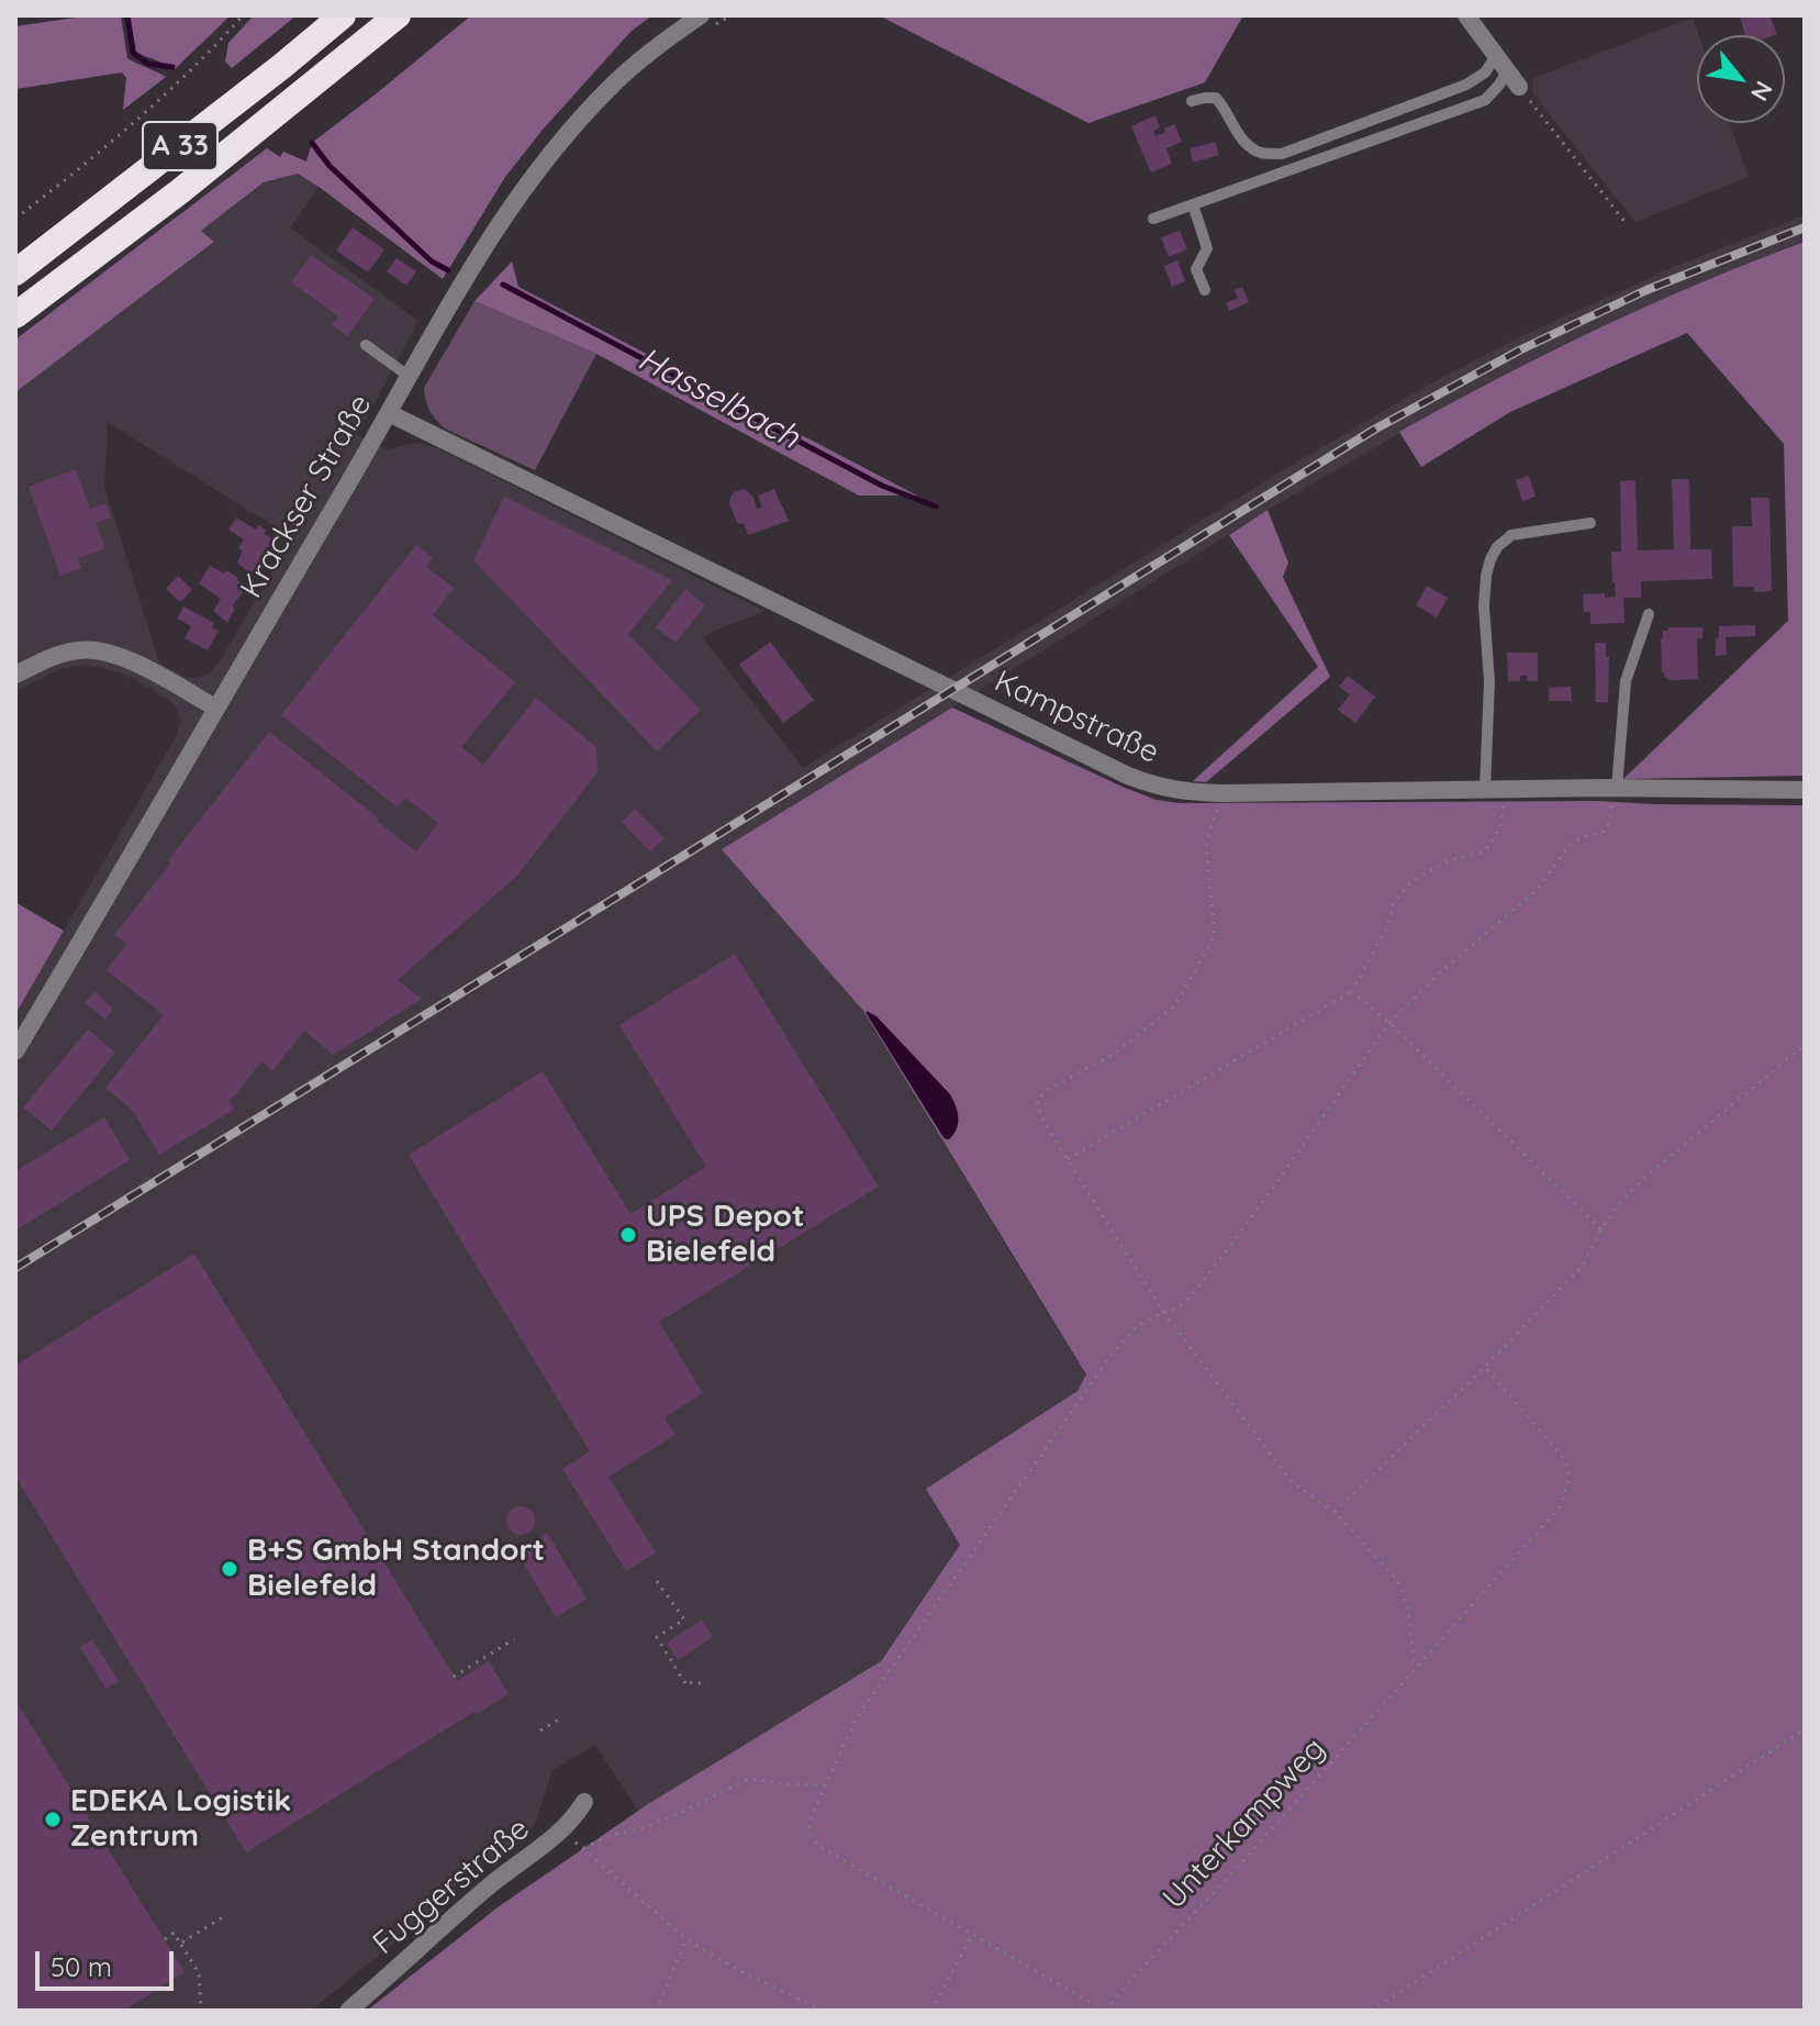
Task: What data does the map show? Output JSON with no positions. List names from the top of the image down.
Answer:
{
  "streets": {
    "highway": ["A 33"],
    "street": ["Krackser Straße", "Kampstraße", "Fuggerstraße"],
    "path": ["Unterkampweg"]
  },
  "crossings": [
    ["Krackser Straße", "Kampstraße"]
  ],
  "water": ["Hasselbach"],
  "places": ["UPS Depot Bielefeld", "B+S GmbH Standort Bielefeld", "EDEKA Logistik Zentrum"],
  "scale_bar": "50 m",
  "north": "bottom right"
}
